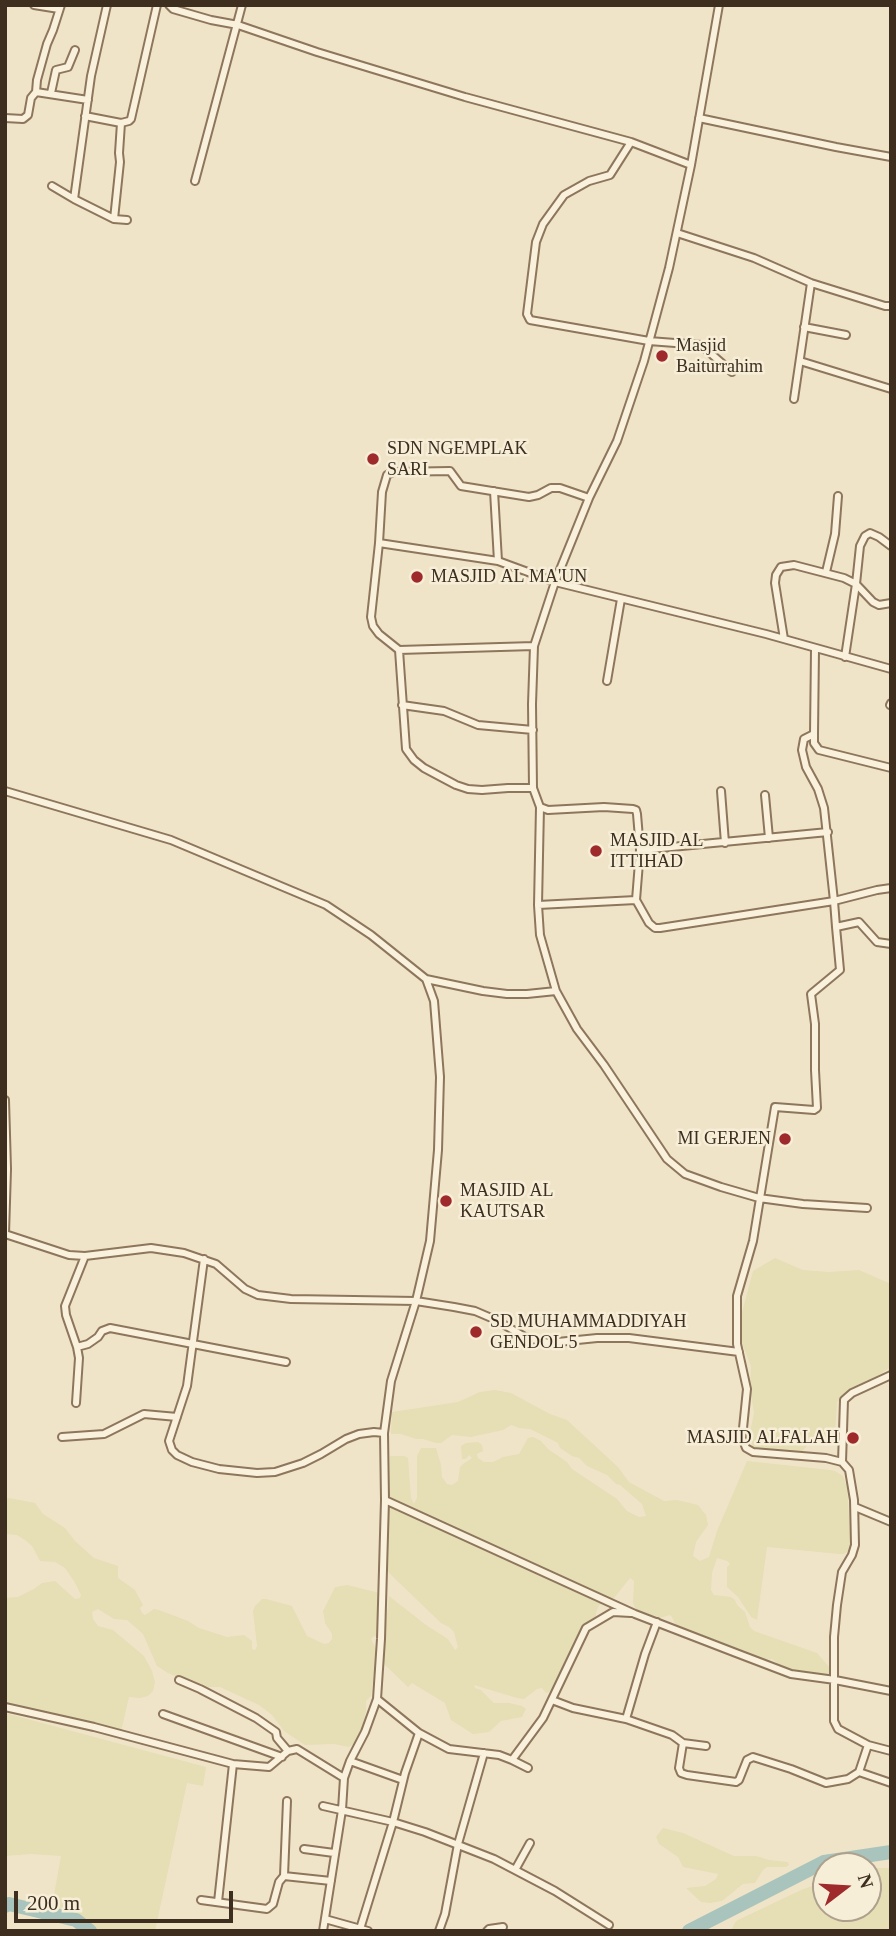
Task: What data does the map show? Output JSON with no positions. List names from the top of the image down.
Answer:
{
  "places": [
    "Masjid Baiturrahim",
    "SDN NGEMPLAK SARI",
    "MASJID AL MA'UN",
    "MASJID AL ITTIHAD",
    "MI GERJEN",
    "MASJID AL KAUTSAR",
    "SD MUHAMMADDIYAH GENDOL 5",
    "MASJID ALFALAH"
  ],
  "scale_bar": "200 m",
  "north": "right"
}
